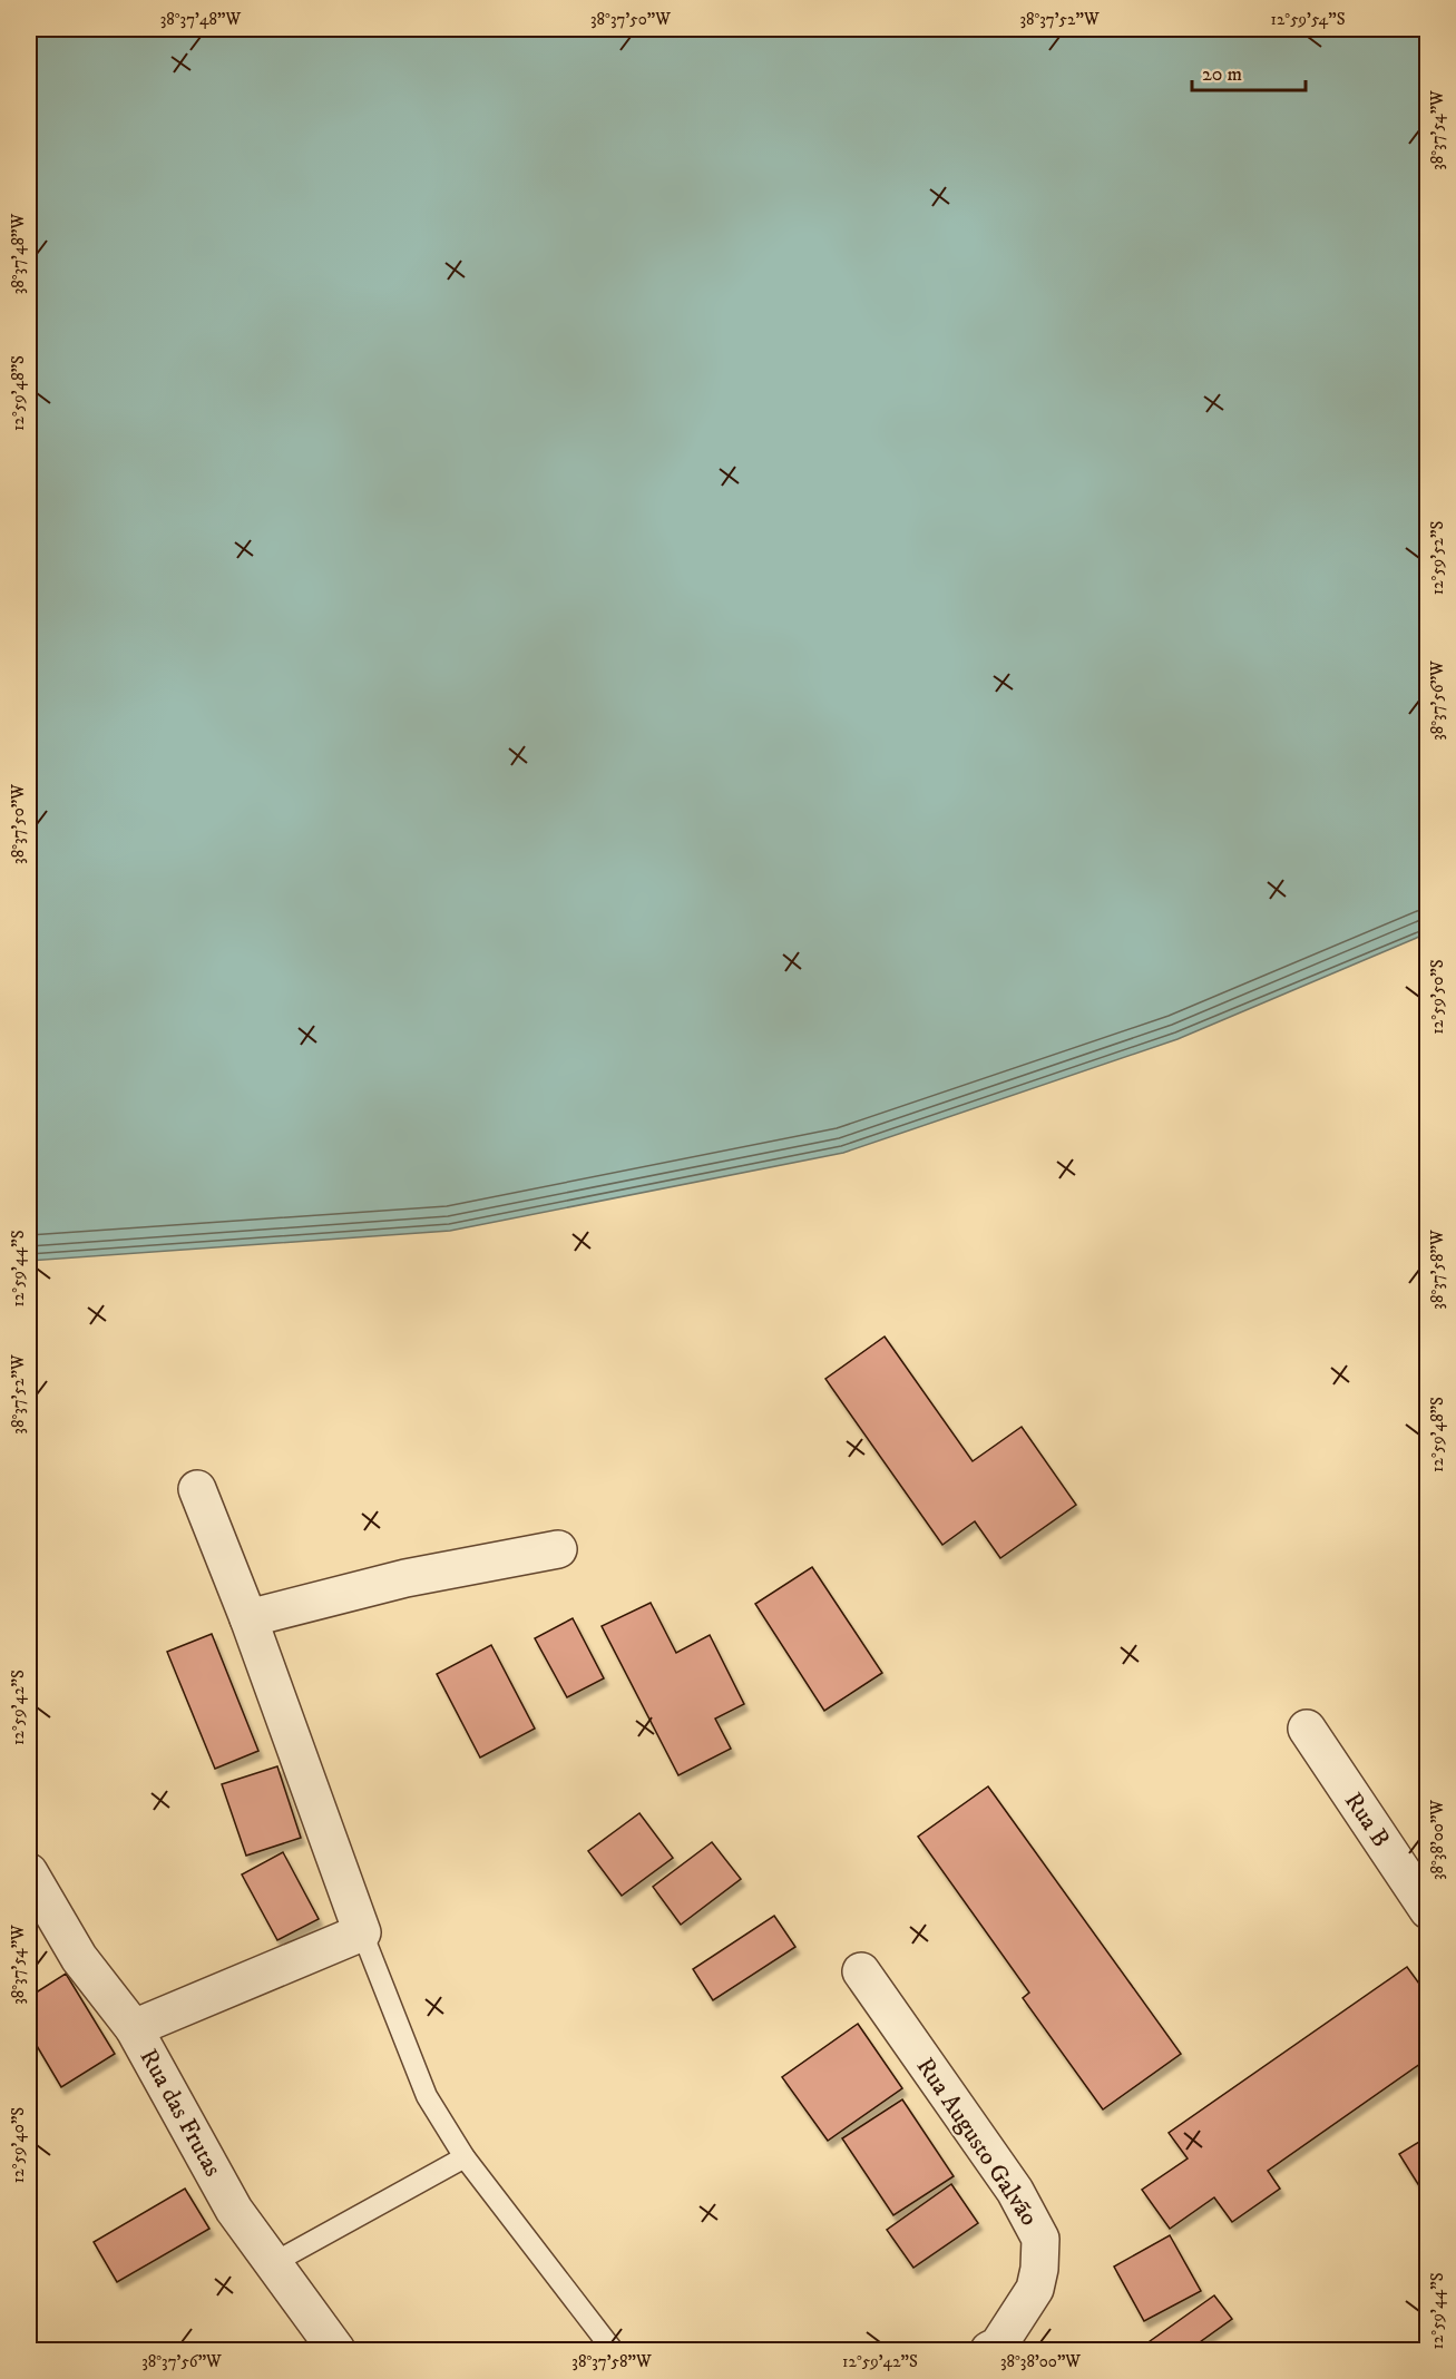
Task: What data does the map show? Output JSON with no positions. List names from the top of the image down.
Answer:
{
  "streets": {
    "street": ["Rua B", "Rua das Frutas", "Rua Augusto Galvão"]
  },
  "scale_bar": "20 m",
  "coordinates": [
    "38°37'48\"W",
    "38°37'50\"W",
    "38°37'52\"W",
    "12°59'54\"S",
    "38°37'54\"W",
    "12°59'48\"S",
    "12°59'52\"S",
    "38°37'56\"W",
    "12°59'50\"S",
    "12°59'44\"S",
    "38°37'58\"W",
    "12°59'42\"S",
    "38°38'00\"W",
    "12°59'40\"S"
  ]
}
